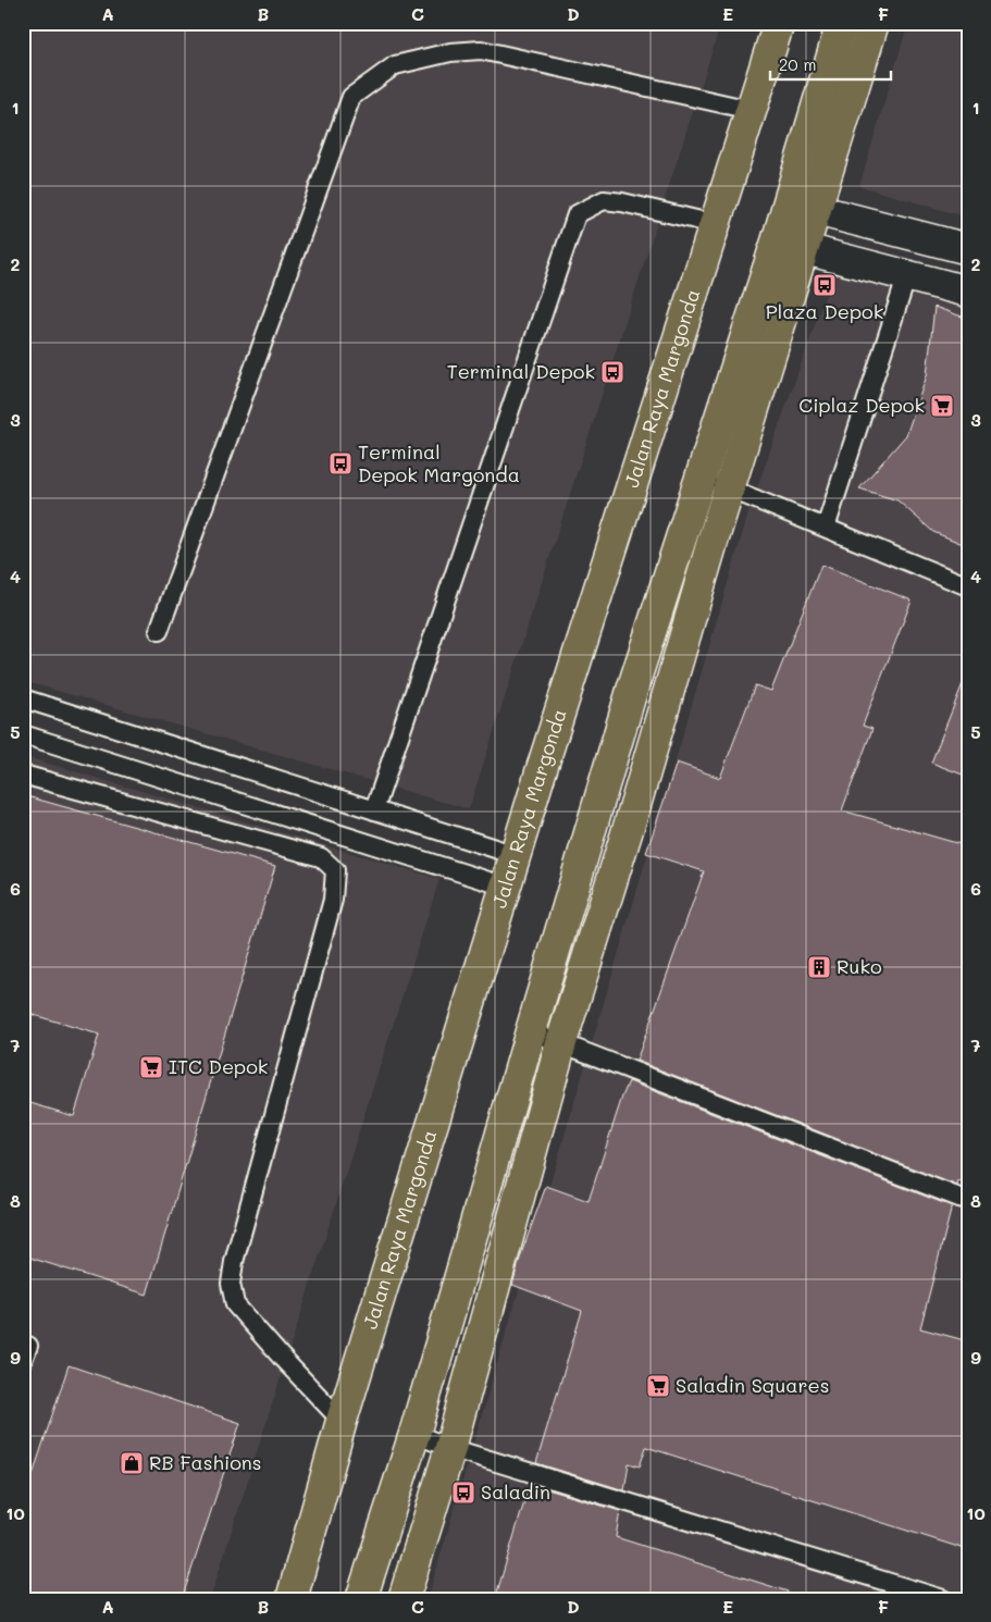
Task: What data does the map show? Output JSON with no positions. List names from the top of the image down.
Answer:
{
  "streets": {
    "main road": ["Jalan Raya Margonda"]
  },
  "places": {
    "bus stop": [
      "Plaza Depok",
      "Terminal Depok",
      "Terminal Depok Margonda",
      "Saladin"
    ],
    "supermarket": ["Ciplaz Depok", "ITC Depok", "Saladin Squares"],
    "building": ["Ruko"],
    "shop": ["RB Fashions"]
  },
  "scale_bar": "20 m",
  "grid": {
    "columns": [
      "A",
      "B",
      "C",
      "D",
      "E",
      "F"
    ],
    "rows": [
      "1",
      "2",
      "3",
      "4",
      "5",
      "6",
      "7",
      "8",
      "9",
      "10"
    ]
  }
}
